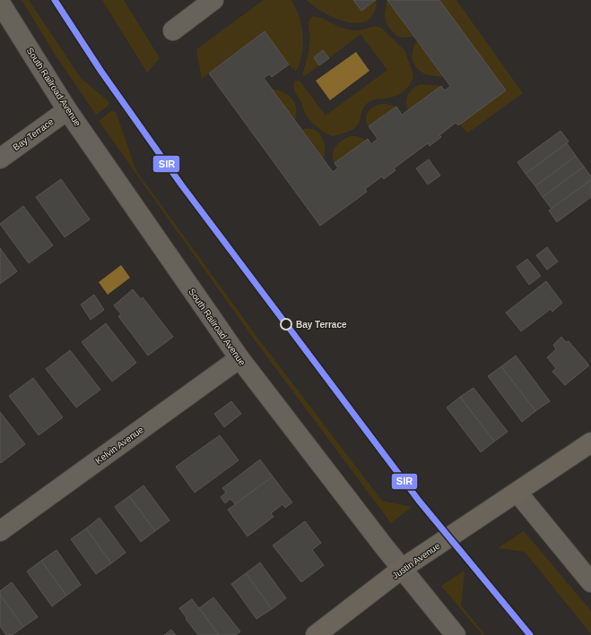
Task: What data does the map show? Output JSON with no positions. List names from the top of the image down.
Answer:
{
  "streets": {
    "street": [
      "South Railroad Avenue",
      "Bay Terrace",
      "Kelvin Avenue",
      "Justin Avenue"
    ]
  },
  "crossings": [
    ["South Railroad Avenue", "Bay Terrace"],
    ["South Railroad Avenue", "Kelvin Avenue"],
    ["South Railroad Avenue", "Justin Avenue"]
  ],
  "places": ["Bay Terrace"],
  "lines": ["transit line SIR"]
}
